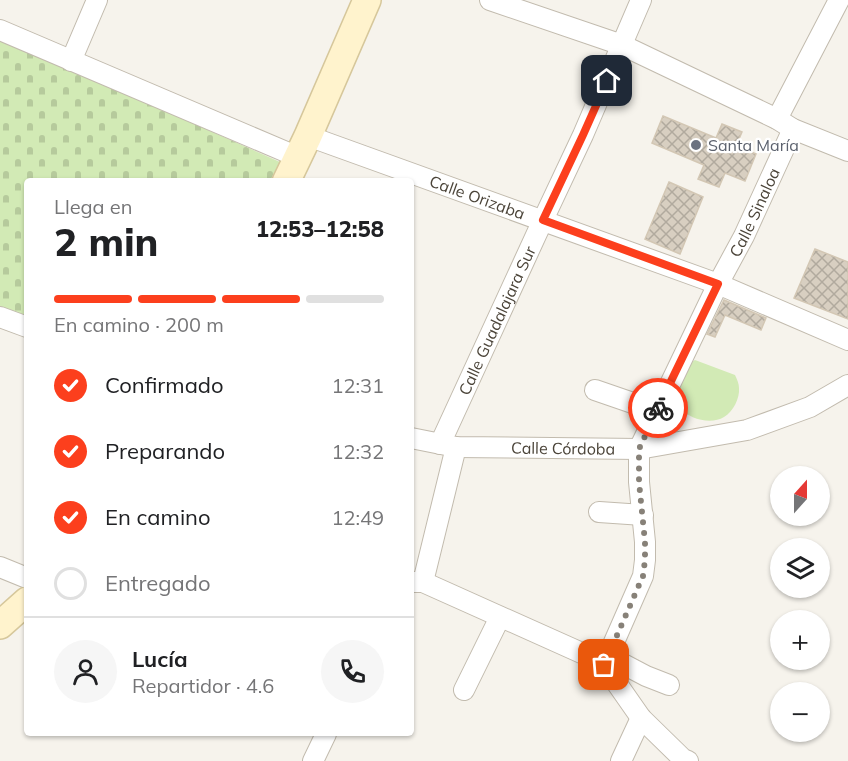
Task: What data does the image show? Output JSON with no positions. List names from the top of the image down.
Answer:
{
  "streets": {
    "street": [
      "Calle Orizaba",
      "Calle Sinaloa",
      "Calle Guadalajara Sur",
      "Calle Córdoba"
    ]
  },
  "crossings": [
    ["Calle Orizaba", "Calle Sinaloa"],
    ["Calle Orizaba", "Calle Guadalajara Sur"],
    ["Calle Sinaloa", "Calle Córdoba"],
    ["Calle Guadalajara Sur", "Calle Córdoba"]
  ],
  "places": ["Santa María"],
  "north": "top",
  "page": {
    "heading": ["2 min", "Llega en", "12:53–12:58"],
    "panel": ["Lucía", "Repartidor · 4.6"],
    "bar": "En camino · 200 m",
    "list": [
      ["Confirmado", "12:31"],
      ["Preparando", "12:32"],
      ["En camino", "12:49"],
      "Entregado"
    ],
    "map_buttons": ["+", "−"]
  }
}
